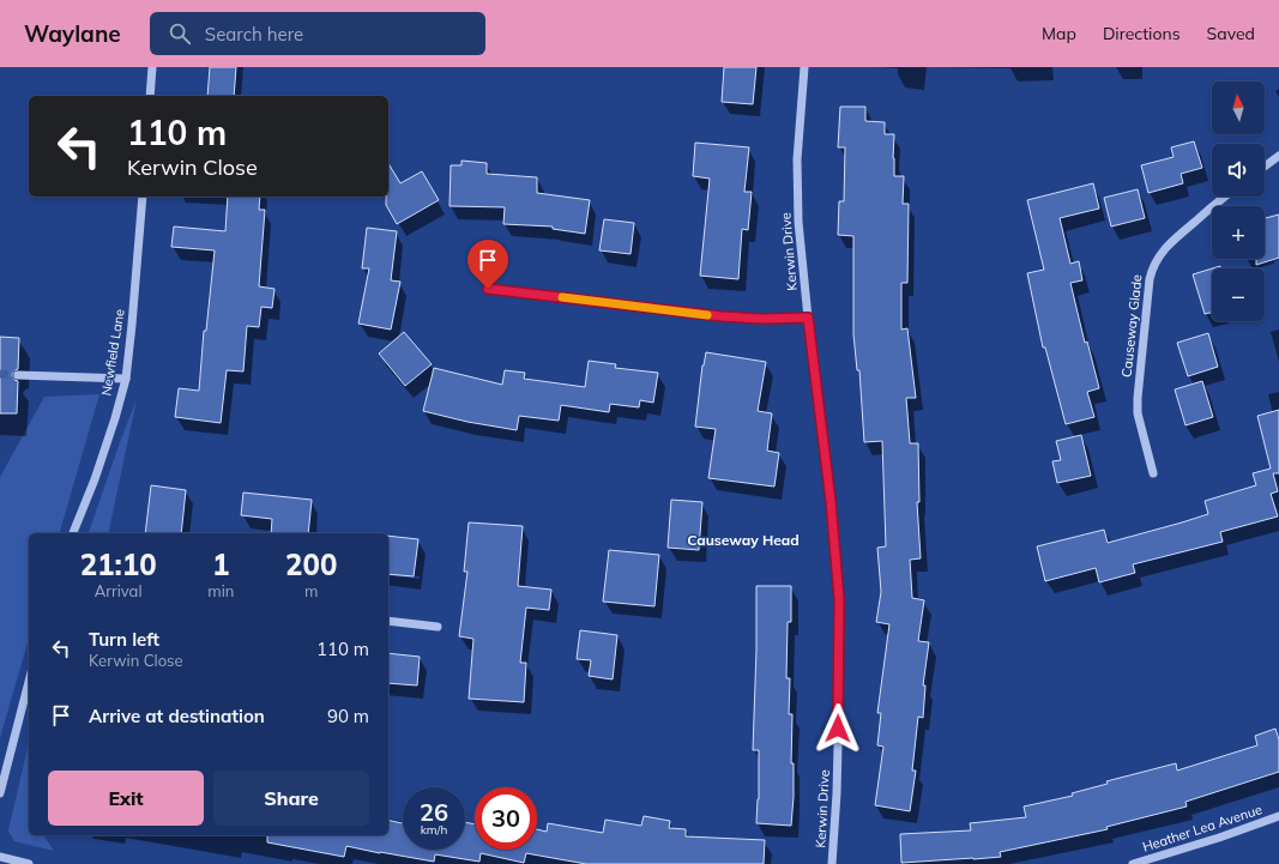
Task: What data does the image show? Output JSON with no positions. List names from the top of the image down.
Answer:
{
  "streets": {
    "street": [
      "Kerwin Drive",
      "Causeway Glade",
      "Newfield Lane",
      "Heather Lea Avenue"
    ]
  },
  "districts": ["Causeway Head"],
  "north": "top",
  "page": {
    "header": "Waylane",
    "search": "Search here",
    "nav": ["Map", "Directions", "Saved"],
    "map_buttons": ["+", "−"],
    "turn": ["110 m", "Kerwin Close"],
    "eta": [
      "21:10",
      "Arrival",
      "1",
      "min",
      "200",
      "m"
    ],
    "list": [
      {
        "name": "Turn left",
        "note": "Kerwin Close",
        "value": "110 m"
      },
      {
        "name": "Arrive at destination",
        "value": "90 m"
      }
    ],
    "buttons": ["Exit", "Share"],
    "speed": "26 km/h",
    "limit": "30"
  }
}
